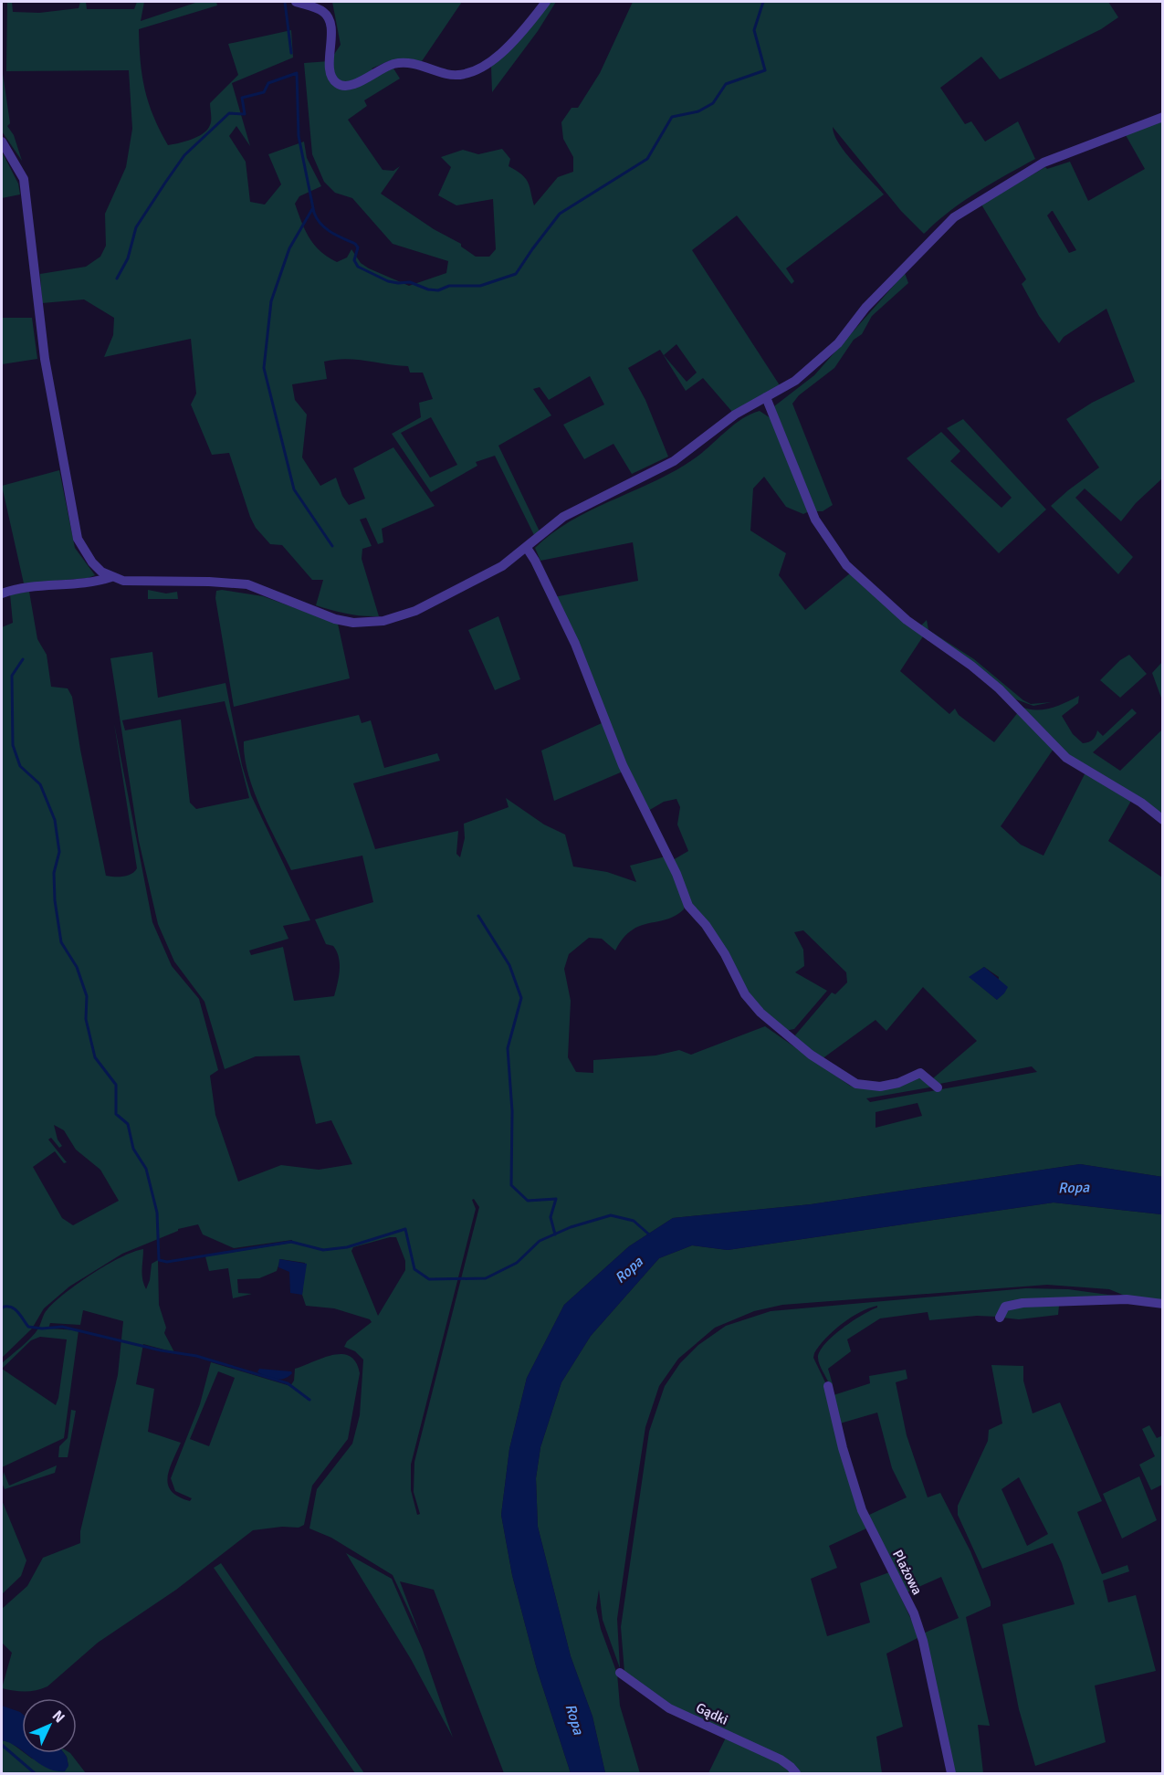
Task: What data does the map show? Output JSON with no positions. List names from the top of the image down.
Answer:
{
  "streets": {
    "street": ["Plażowa", "Gądki"]
  },
  "water": ["Ropa"],
  "north": "top right"
}
